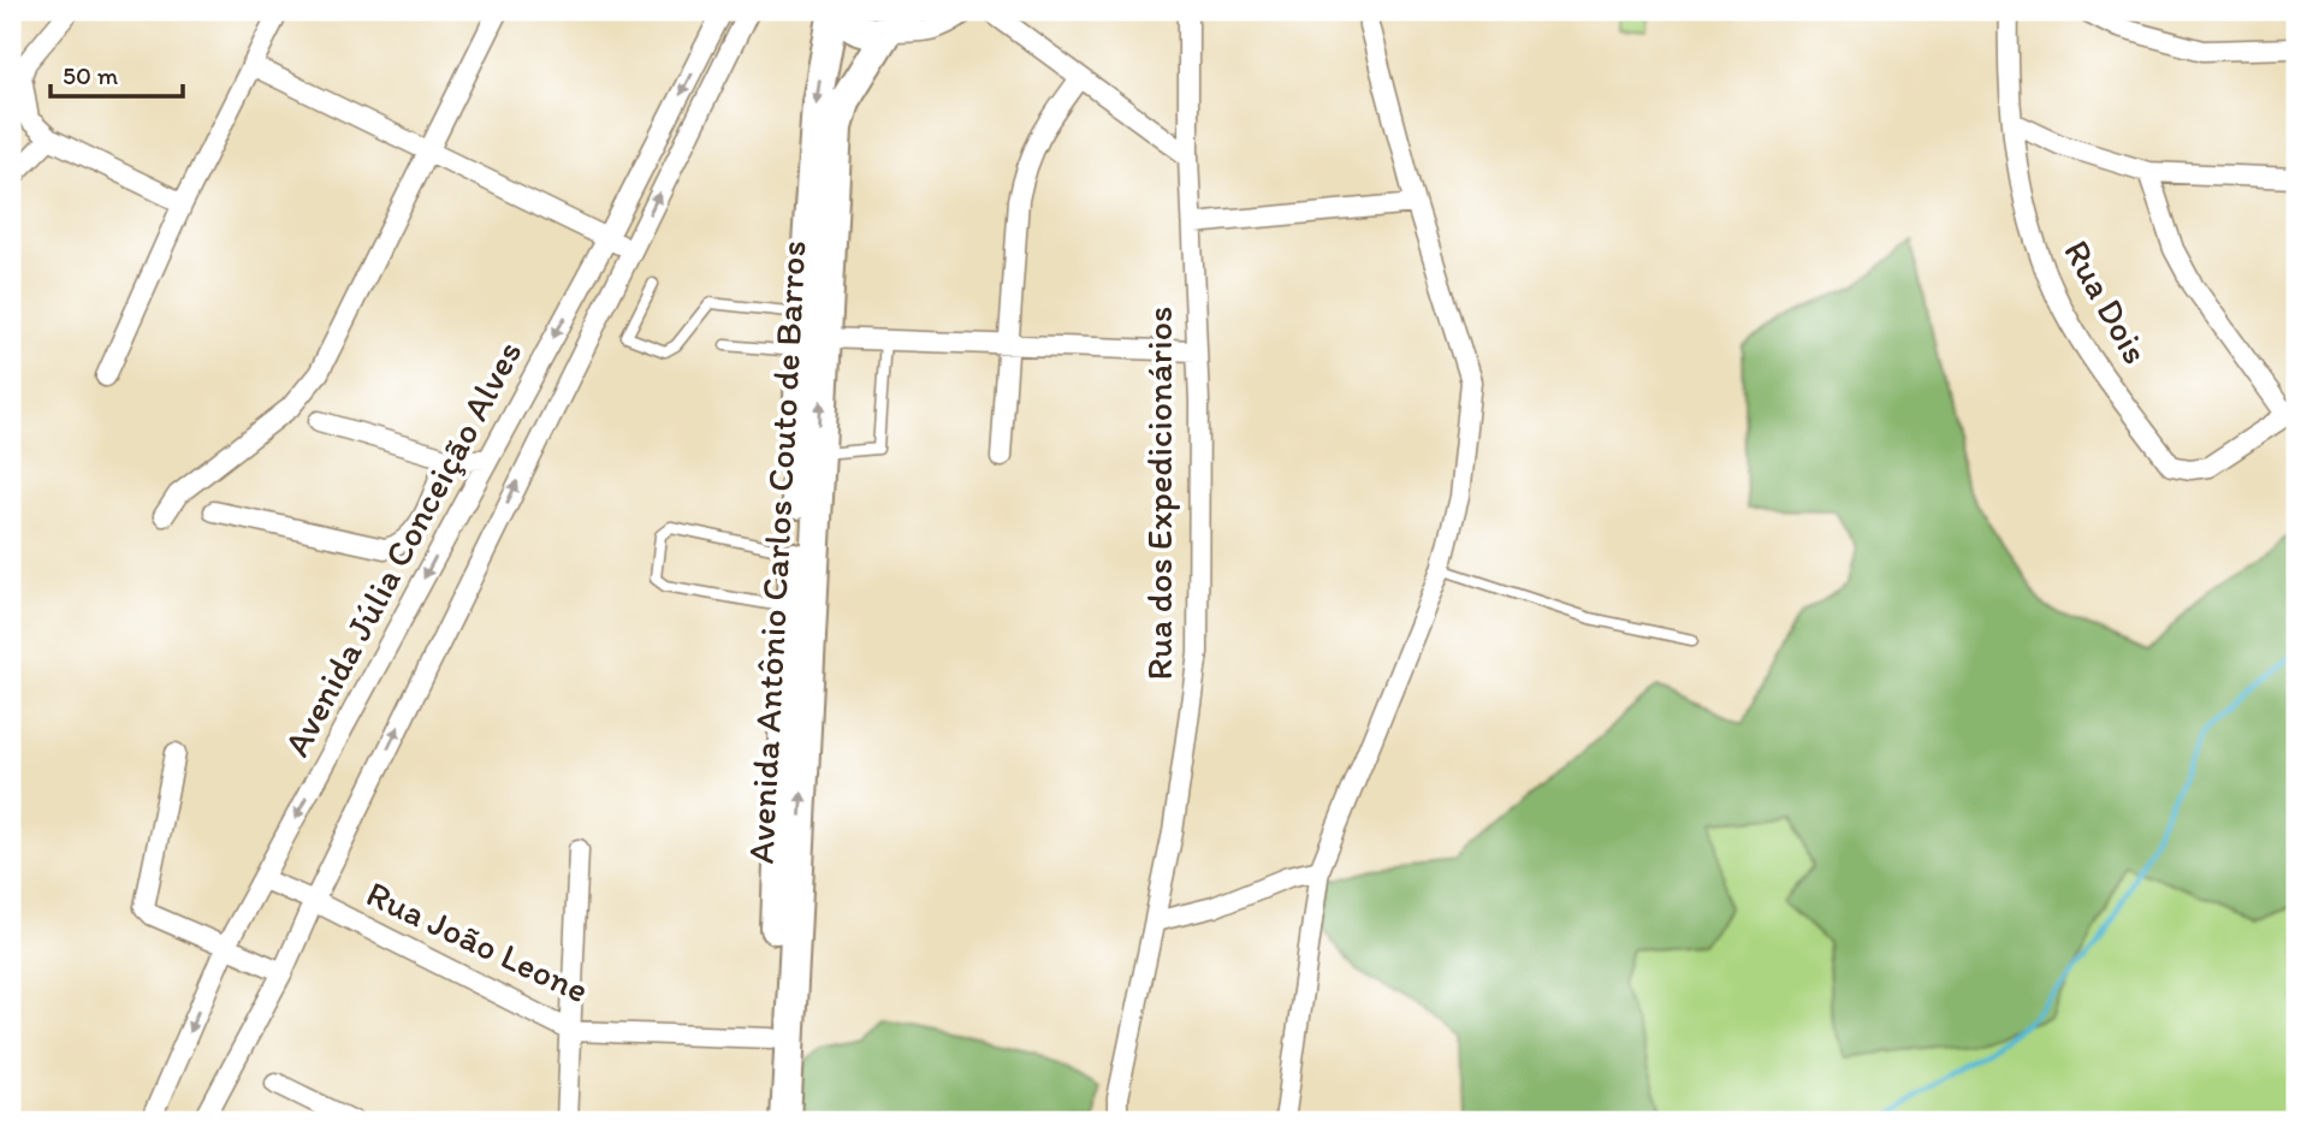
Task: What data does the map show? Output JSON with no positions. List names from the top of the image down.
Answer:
{
  "streets": {
    "main road": ["Avenida Antônio Carlos Couto de Barros"],
    "street": [
      "Rua Dois",
      "Rua dos Expedicionários",
      "Avenida Júlia Conceição Alves",
      "Rua João Leone"
    ]
  },
  "crossings": [
    ["Avenida Júlia Conceição Alves", "Rua João Leone"],
    ["Avenida Antônio Carlos Couto de Barros", "Rua João Leone"]
  ],
  "scale_bar": "50 m"
}
